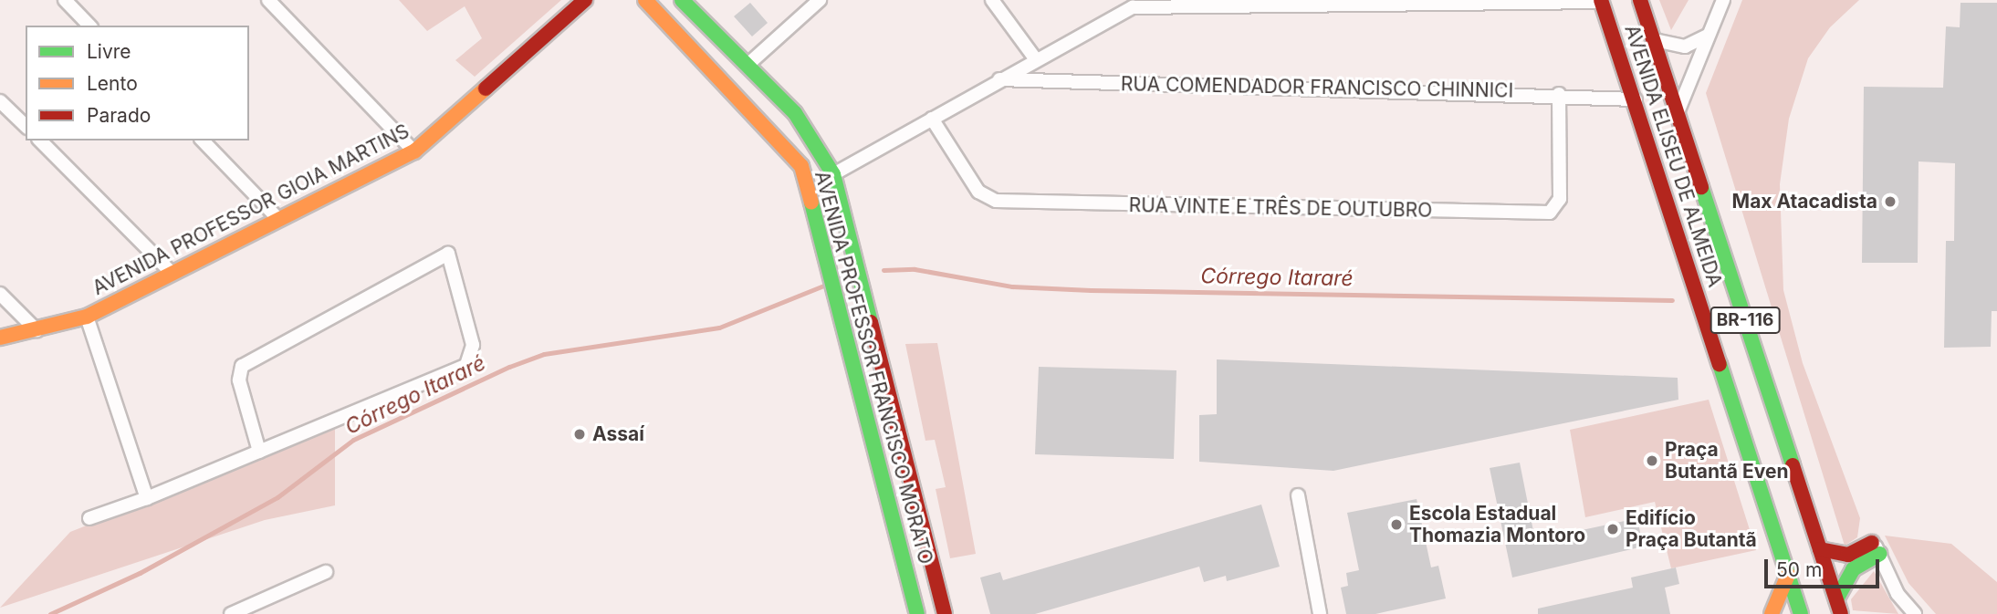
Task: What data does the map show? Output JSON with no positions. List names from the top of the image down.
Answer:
{
  "streets": {
    "main road": [
      "AVENIDA ELISEU DE ALMEIDA",
      "AVENIDA PROFESSOR GIOIA MARTINS",
      "BR-116",
      "AVENIDA PROFESSOR FRANCISCO MORATO"
    ],
    "street": ["RUA COMENDADOR FRANCISCO CHINNICI", "RUA VINTE E TRÊS DE OUTUBRO"]
  },
  "crossings": [
    ["RUA COMENDADOR FRANCISCO CHINNICI", "AVENIDA ELISEU DE ALMEIDA"],
    ["RUA COMENDADOR FRANCISCO CHINNICI", "RUA VINTE E TRÊS DE OUTUBRO"],
    ["AVENIDA ELISEU DE ALMEIDA", "BR-116"]
  ],
  "water": ["Córrego Itararé"],
  "places": [
    "Max Atacadista",
    "Assaí",
    "Praça Butantã Even",
    "Escola Estadual Thomazia Montoro",
    "Edifício Praça Butantã"
  ],
  "legend": ["Livre", "Lento", "Parado"],
  "scale_bar": "50 m"
}
